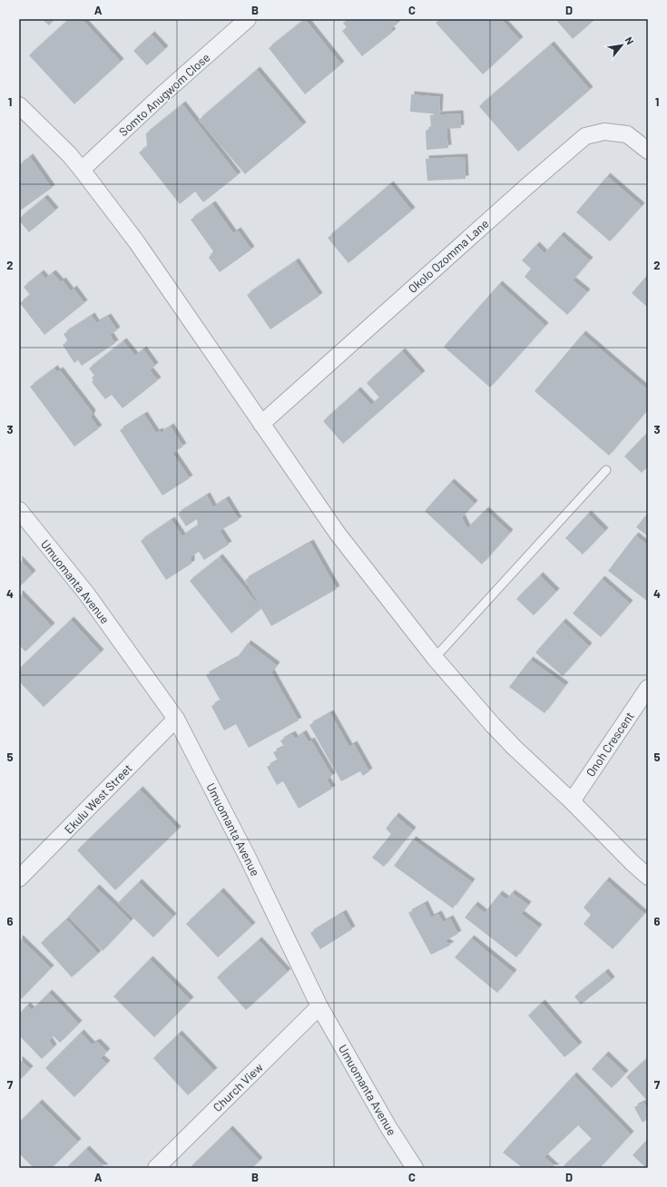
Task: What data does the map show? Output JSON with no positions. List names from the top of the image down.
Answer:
{
  "streets": {
    "street": [
      "Somto Anugwom Close",
      "Okolo Ozomma Lane",
      "Umuomanta Avenue",
      "Onoh Crescent",
      "Ekulu West Street",
      "Church View"
    ]
  },
  "crossings": [
    ["Umuomanta Avenue", "Ekulu West Street"],
    ["Umuomanta Avenue", "Church View"]
  ],
  "north": "top right",
  "grid": {
    "columns": [
      "A",
      "B",
      "C",
      "D"
    ],
    "rows": [
      "1",
      "2",
      "3",
      "4",
      "5",
      "6",
      "7"
    ]
  }
}
